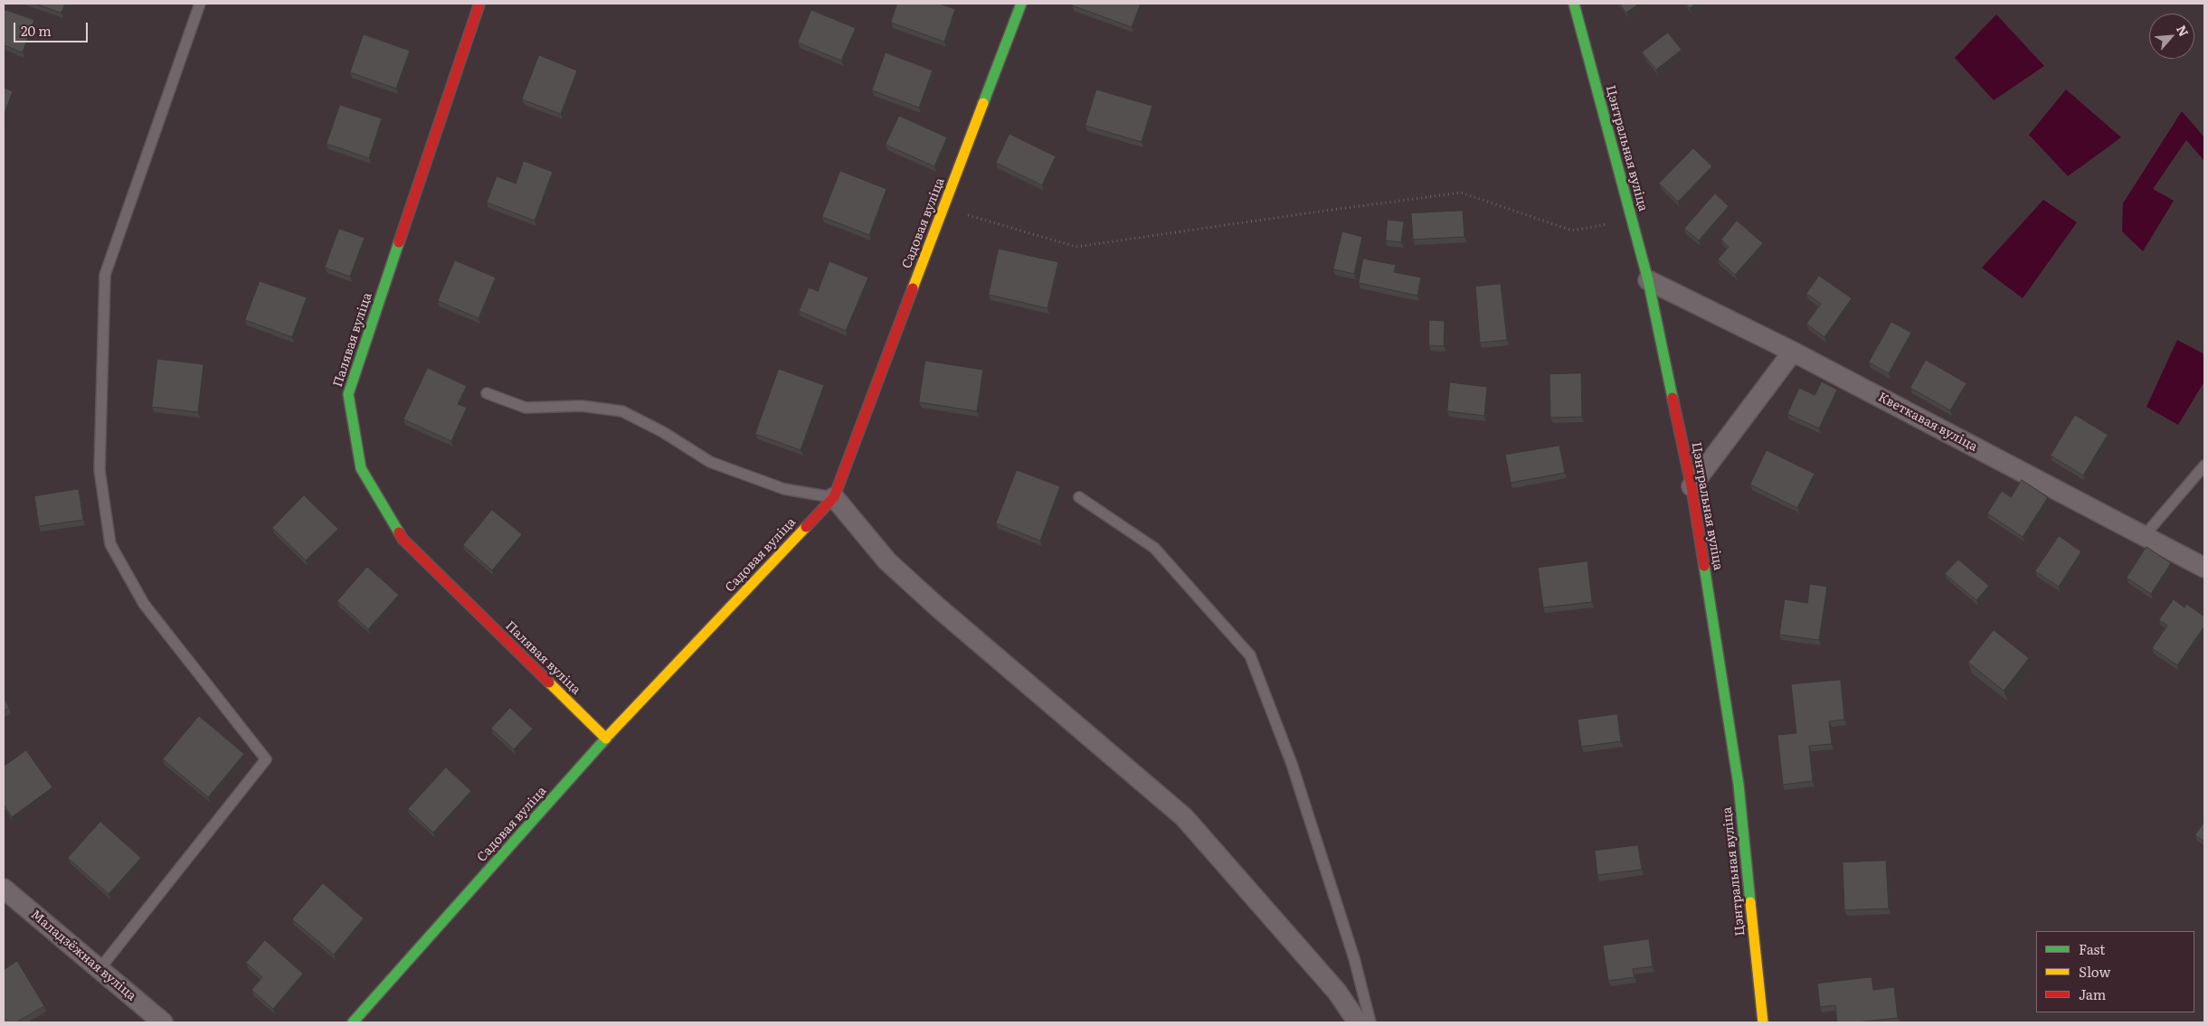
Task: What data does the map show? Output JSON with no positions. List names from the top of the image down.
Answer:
{
  "streets": {
    "street": [
      "Цэнтральная вуліца",
      "Садовая вуліца",
      "Палявая вуліца",
      "Кветкавая вуліца",
      "Маладзёжная вуліца"
    ]
  },
  "crossings": [
    ["Цэнтральная вуліца", "Кветкавая вуліца"],
    ["Садовая вуліца", "Палявая вуліца"]
  ],
  "legend": ["Fast", "Slow", "Jam"],
  "scale_bar": "20 m",
  "north": "top right"
}
